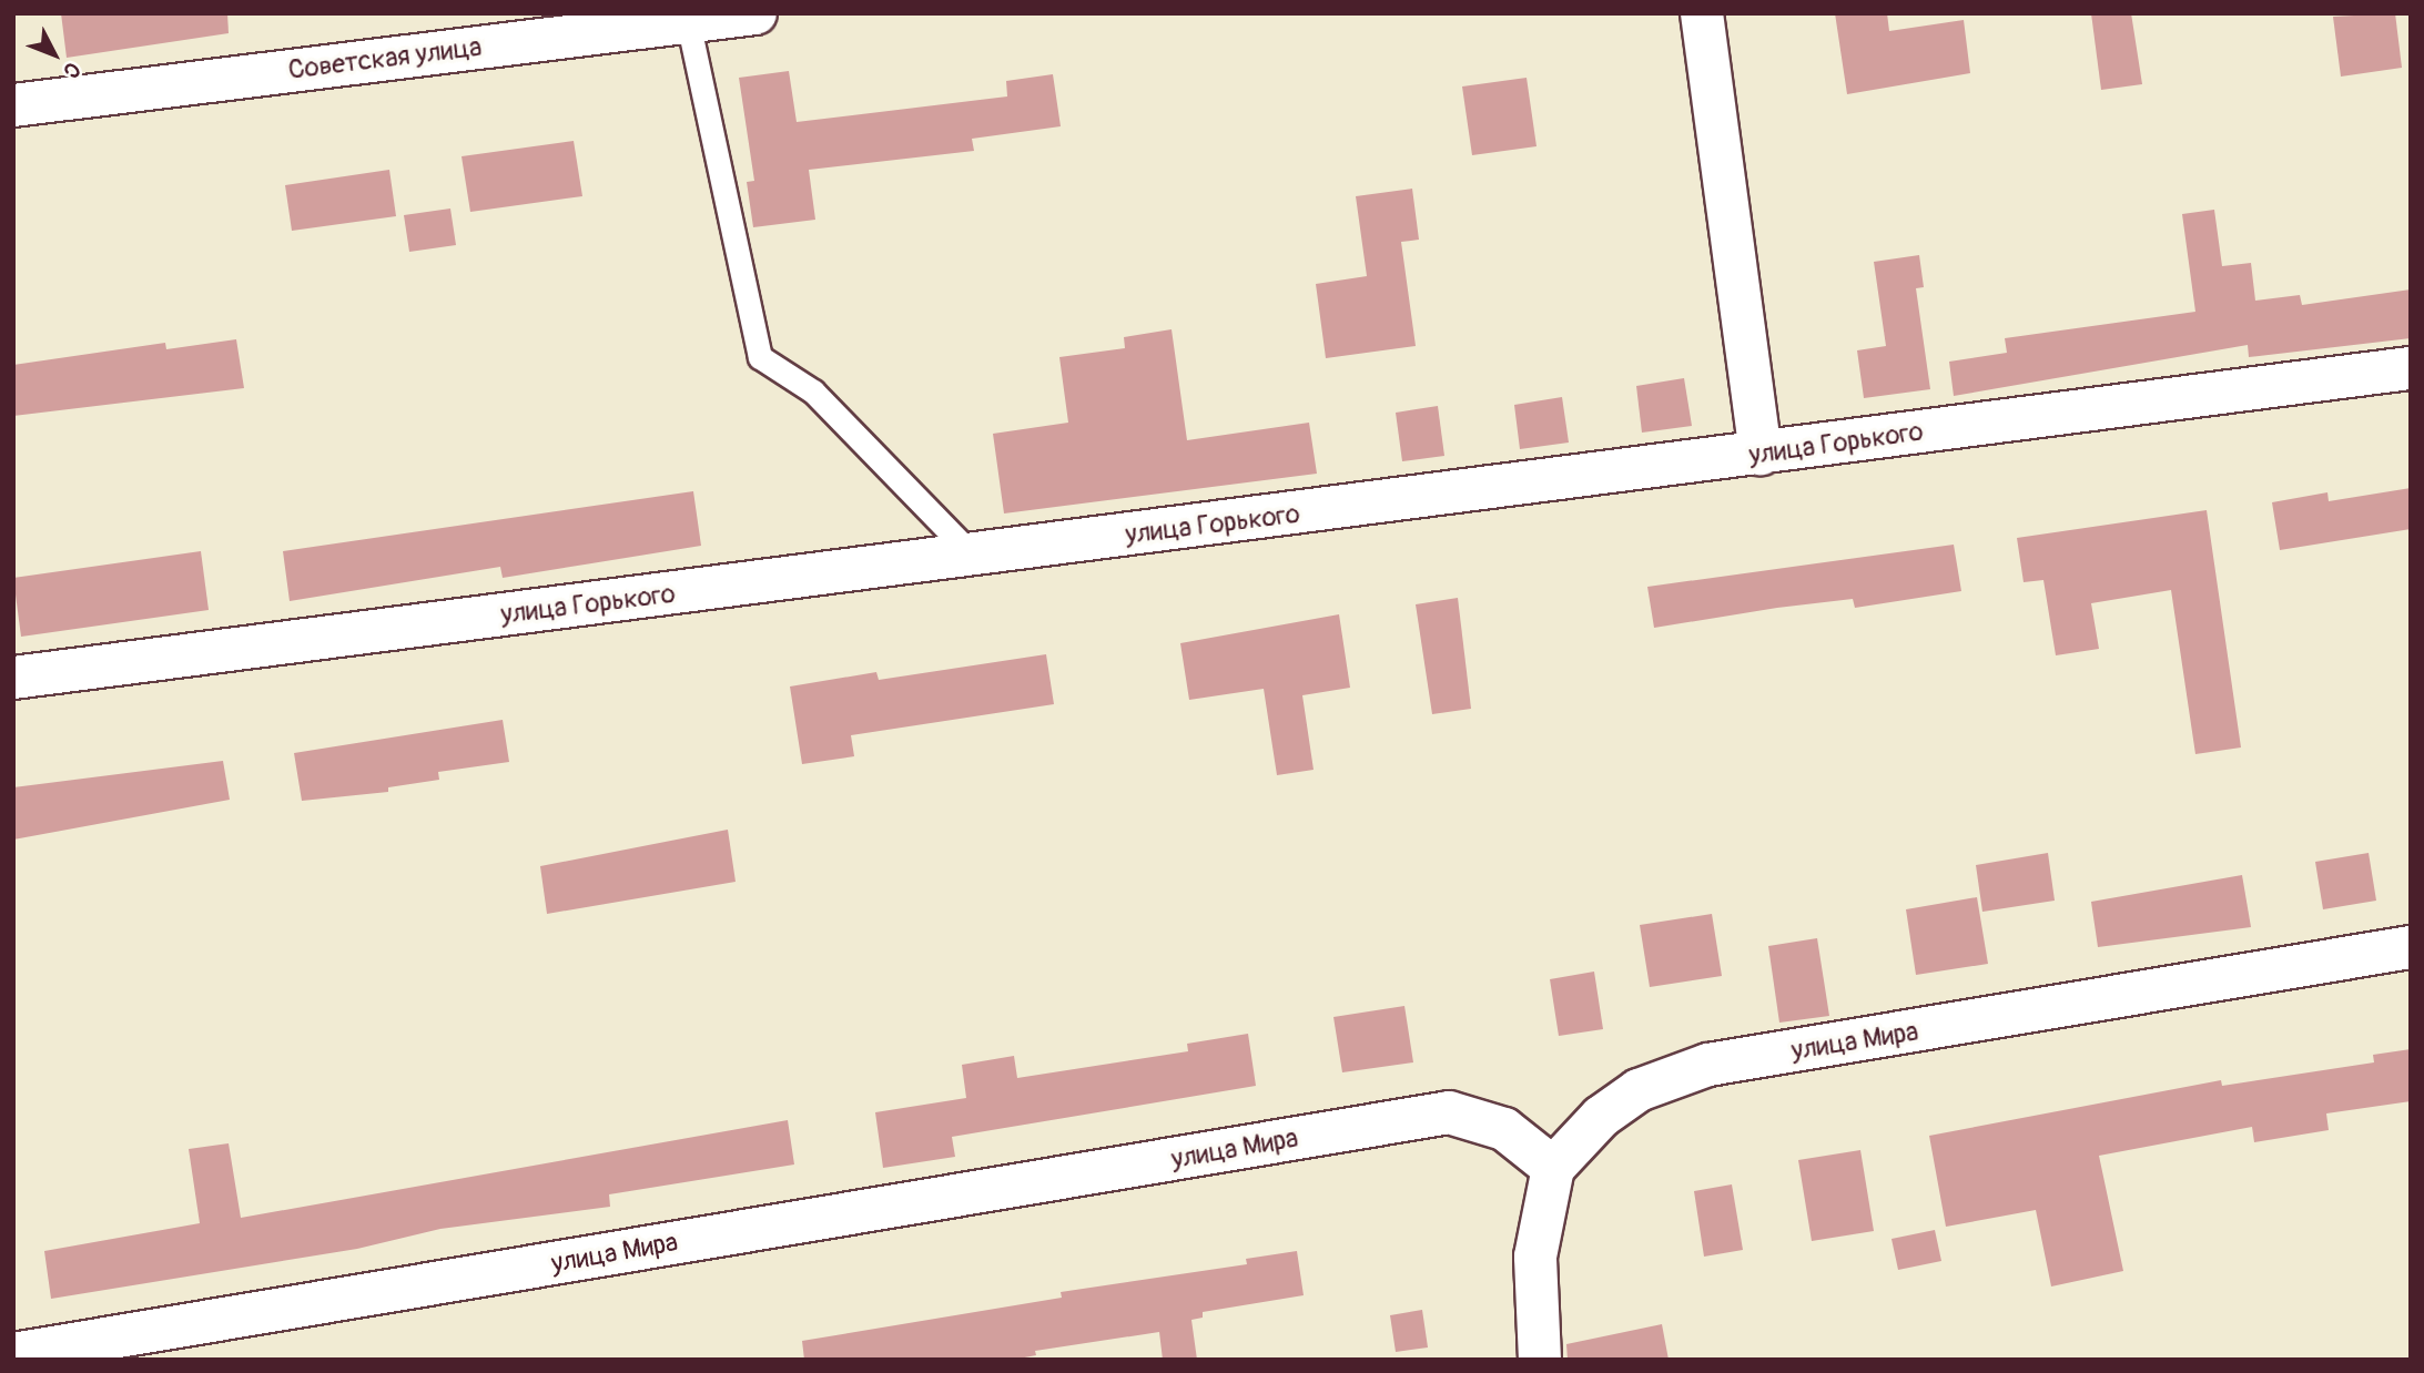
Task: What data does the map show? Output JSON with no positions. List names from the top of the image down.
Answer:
{
  "streets": {
    "street": ["Советская улица", "улица Горького", "улица Мира"]
  },
  "north": "bottom right"
}
